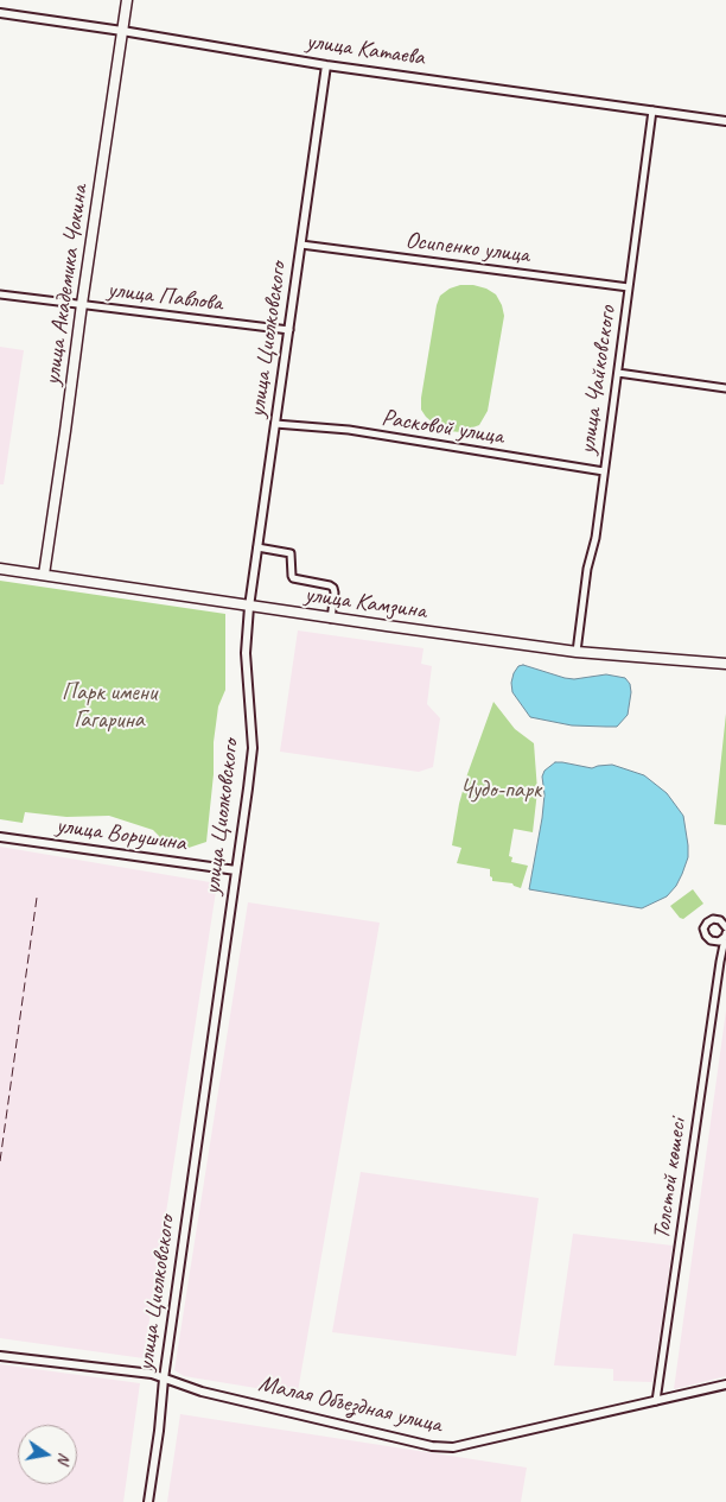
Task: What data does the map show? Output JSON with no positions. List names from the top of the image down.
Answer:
{
  "streets": {
    "main road": ["улица Академика Чокина", "улица Камзина"],
    "street": [
      "улица Катаева",
      "Осипенко улица",
      "улица Павлова",
      "улица Циолковского",
      "улица Чайковского",
      "Расковой улица",
      "улица Ворушина",
      "Толстой көшесі",
      "Малая Объездная улица"
    ]
  },
  "crossings": [
    ["улица Катаева", "улица Академика Чокина"],
    ["улица Катаева", "улица Циолковского"],
    ["улица Катаева", "улица Чайковского"],
    ["Осипенко улица", "улица Циолковского"],
    ["Осипенко улица", "улица Чайковского"],
    ["улица Академика Чокина", "улица Павлова"],
    ["улица Академика Чокина", "улица Камзина"],
    ["улица Павлова", "улица Циолковского"],
    ["улица Циолковского", "Расковой улица"],
    ["улица Циолковского", "улица Камзина"],
    ["улица Циолковского", "улица Ворушина"],
    ["улица Циолковского", "Малая Объездная улица"],
    ["улица Чайковского", "Расковой улица"],
    ["улица Чайковского", "улица Камзина"],
    ["Толстой көшесі", "Малая Объездная улица"]
  ],
  "parks": ["Парк имени Гагарина", "Чудо-парк"],
  "north": "right"
}
